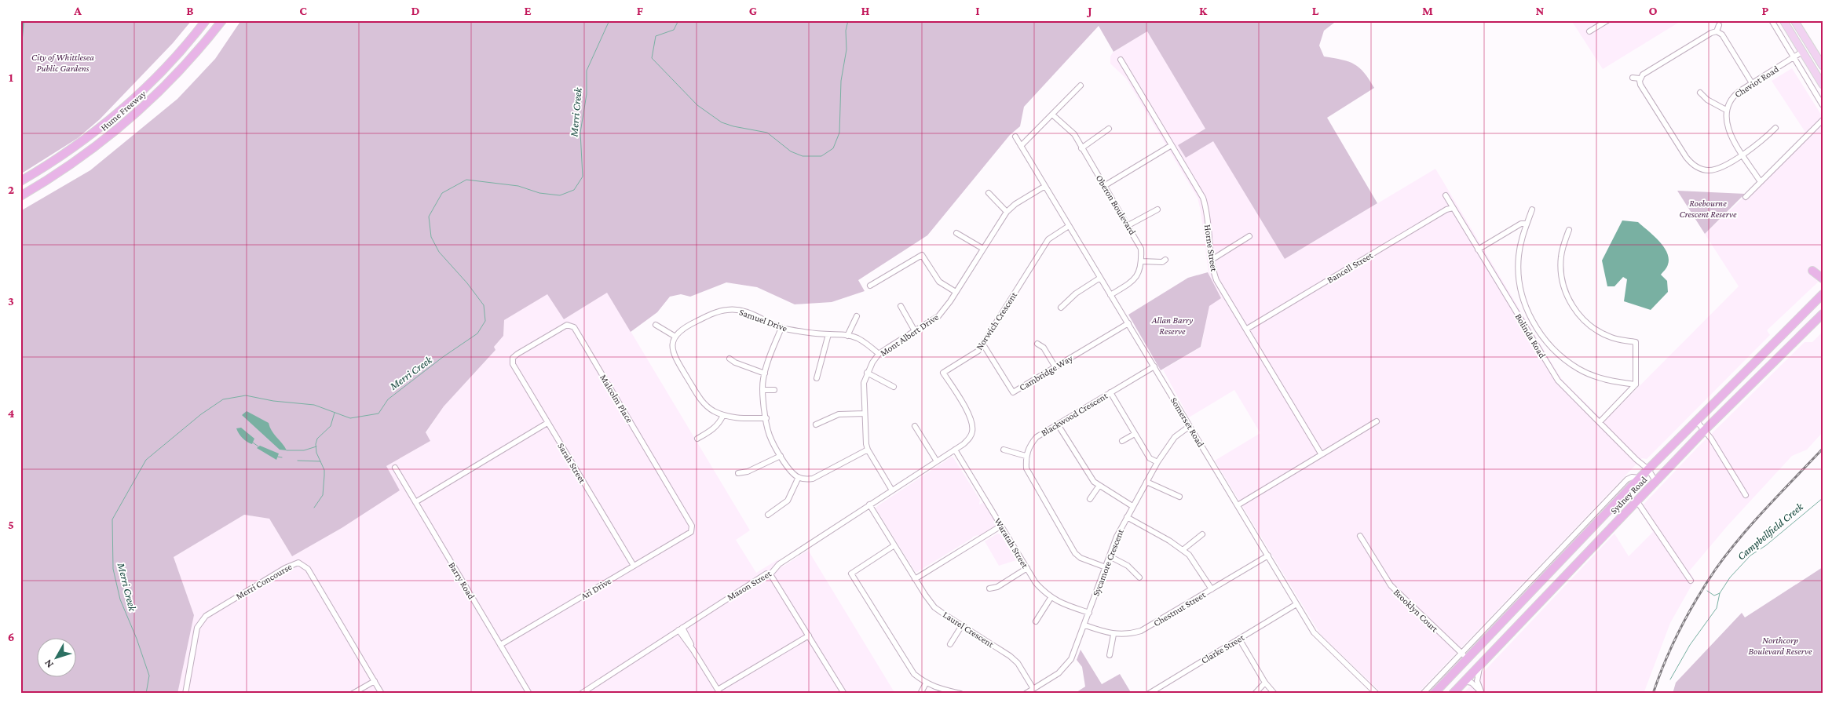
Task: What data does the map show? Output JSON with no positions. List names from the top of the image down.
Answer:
{
  "streets": {
    "highway": ["Hume Freeway", "Sydney Road"],
    "street": [
      "Cheviot Road",
      "Oberon Boulevard",
      "Horne Street",
      "Bancell Street",
      "Samuel Drive",
      "Norwich Crescent",
      "Mont Albert Drive",
      "Bolinda Road",
      "Cambridge Way",
      "Malcolm Place",
      "Blackwood Crescent",
      "Somerset Road",
      "Sarah Street",
      "Waratah Street",
      "Sycamore Crescent",
      "Barry Road",
      "Merri Concourse",
      "Mason Street",
      "Ari Drive",
      "Chestnut Street",
      "Brooklyn Court",
      "Laurel Crescent",
      "Clarke Street"
    ]
  },
  "crossings": [
    ["Horne Street", "Bancell Street"],
    ["Bancell Street", "Bolinda Road"],
    ["Samuel Drive", "Mont Albert Drive"],
    ["Norwich Crescent", "Cambridge Way"],
    ["Norwich Crescent", "Somerset Road"],
    ["Norwich Crescent", "Waratah Street"],
    ["Norwich Crescent", "Mason Street"],
    ["Mont Albert Drive", "Somerset Road"],
    ["Mont Albert Drive", "Mason Street"],
    ["Bolinda Road", "Sydney Road"],
    ["Cambridge Way", "Somerset Road"],
    ["Malcolm Place", "Sarah Street"],
    ["Malcolm Place", "Ari Drive"],
    ["Blackwood Crescent", "Somerset Road"],
    ["Somerset Road", "Sycamore Crescent"],
    ["Somerset Road", "Chestnut Street"],
    ["Somerset Road", "Clarke Street"],
    ["Sarah Street", "Ari Drive"],
    ["Sydney Road", "Brooklyn Court"],
    ["Waratah Street", "Sycamore Crescent"],
    ["Waratah Street", "Mason Street"],
    ["Sycamore Crescent", "Chestnut Street"],
    ["Sycamore Crescent", "Laurel Crescent"],
    ["Barry Road", "Ari Drive"],
    ["Mason Street", "Laurel Crescent"]
  ],
  "water": ["Merri Creek", "Campbellfield Creek"],
  "parks": [
    "City of Whittlesea Public Gardens",
    "Roebourne Crescent Reserve",
    "Allan Barry Reserve",
    "Northcorp Boulevard Reserve"
  ],
  "north": "bottom left",
  "grid": {
    "columns": [
      "A",
      "B",
      "C",
      "D",
      "E",
      "F",
      "G",
      "H",
      "I",
      "J",
      "K",
      "L",
      "M",
      "N",
      "O",
      "P"
    ],
    "rows": [
      "1",
      "2",
      "3",
      "4",
      "5",
      "6"
    ]
  }
}
